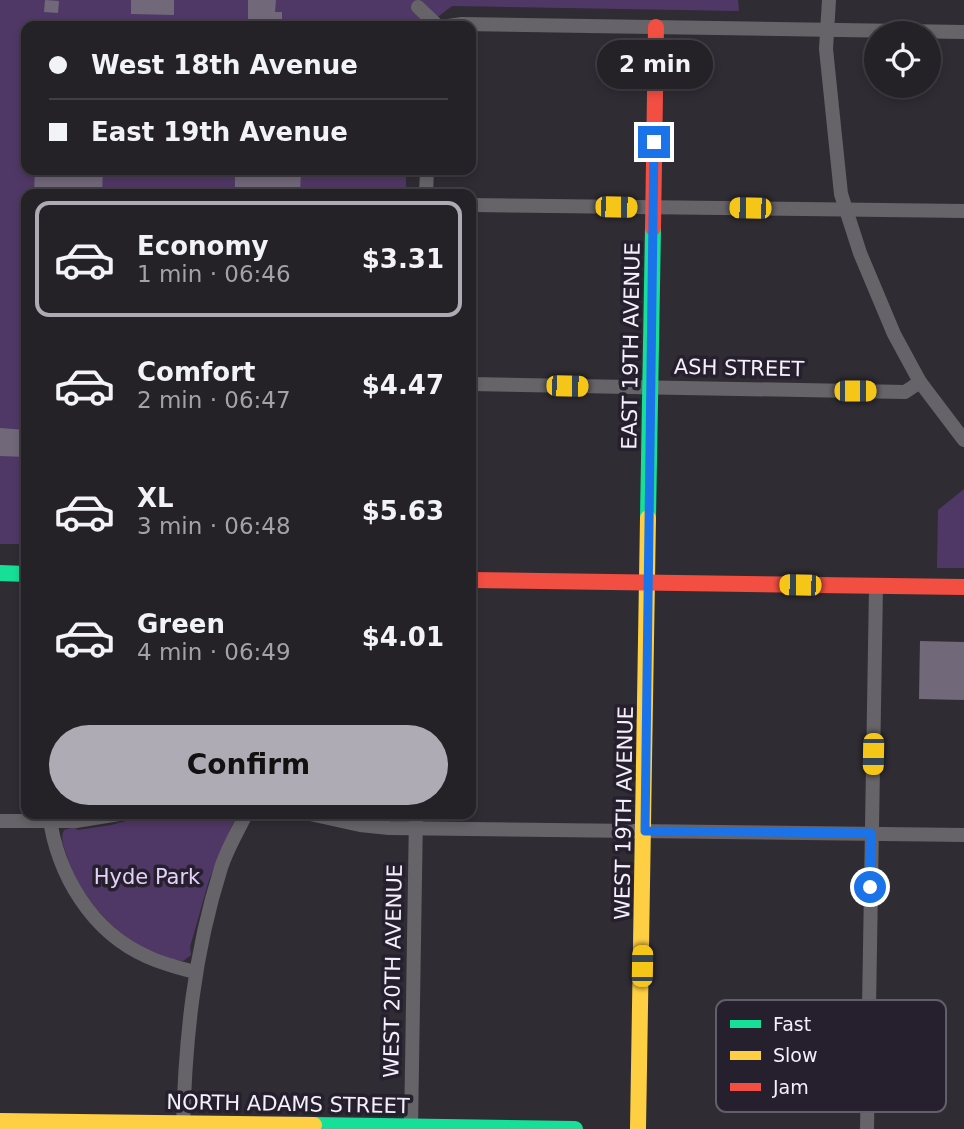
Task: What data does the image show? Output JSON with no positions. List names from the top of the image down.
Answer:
{
  "streets": {
    "street": [
      "EAST 19TH AVENUE",
      "ASH STREET",
      "WEST 19TH AVENUE",
      "WEST 20TH AVENUE",
      "NORTH ADAMS STREET"
    ]
  },
  "crossings": [
    ["EAST 19TH AVENUE", "ASH STREET"],
    ["EAST 19TH AVENUE", "WEST 19TH AVENUE"],
    ["WEST 20TH AVENUE", "NORTH ADAMS STREET"]
  ],
  "parks": ["Hyde Park"],
  "legend": ["Fast", "Slow", "Jam"],
  "page": {
    "banner": ["West 18th Avenue", "East 19th Avenue"],
    "bubble": "2 min",
    "list": [
      {
        "name": "Economy",
        "note": "1 min · 06:46",
        "value": "$3.31"
      },
      {
        "name": "Comfort",
        "note": "2 min · 06:47",
        "value": "$4.47"
      },
      {
        "name": "XL",
        "note": "3 min · 06:48",
        "value": "$5.63"
      },
      {
        "name": "Green",
        "note": "4 min · 06:49",
        "value": "$4.01"
      }
    ],
    "buttons": "Confirm"
  }
}
